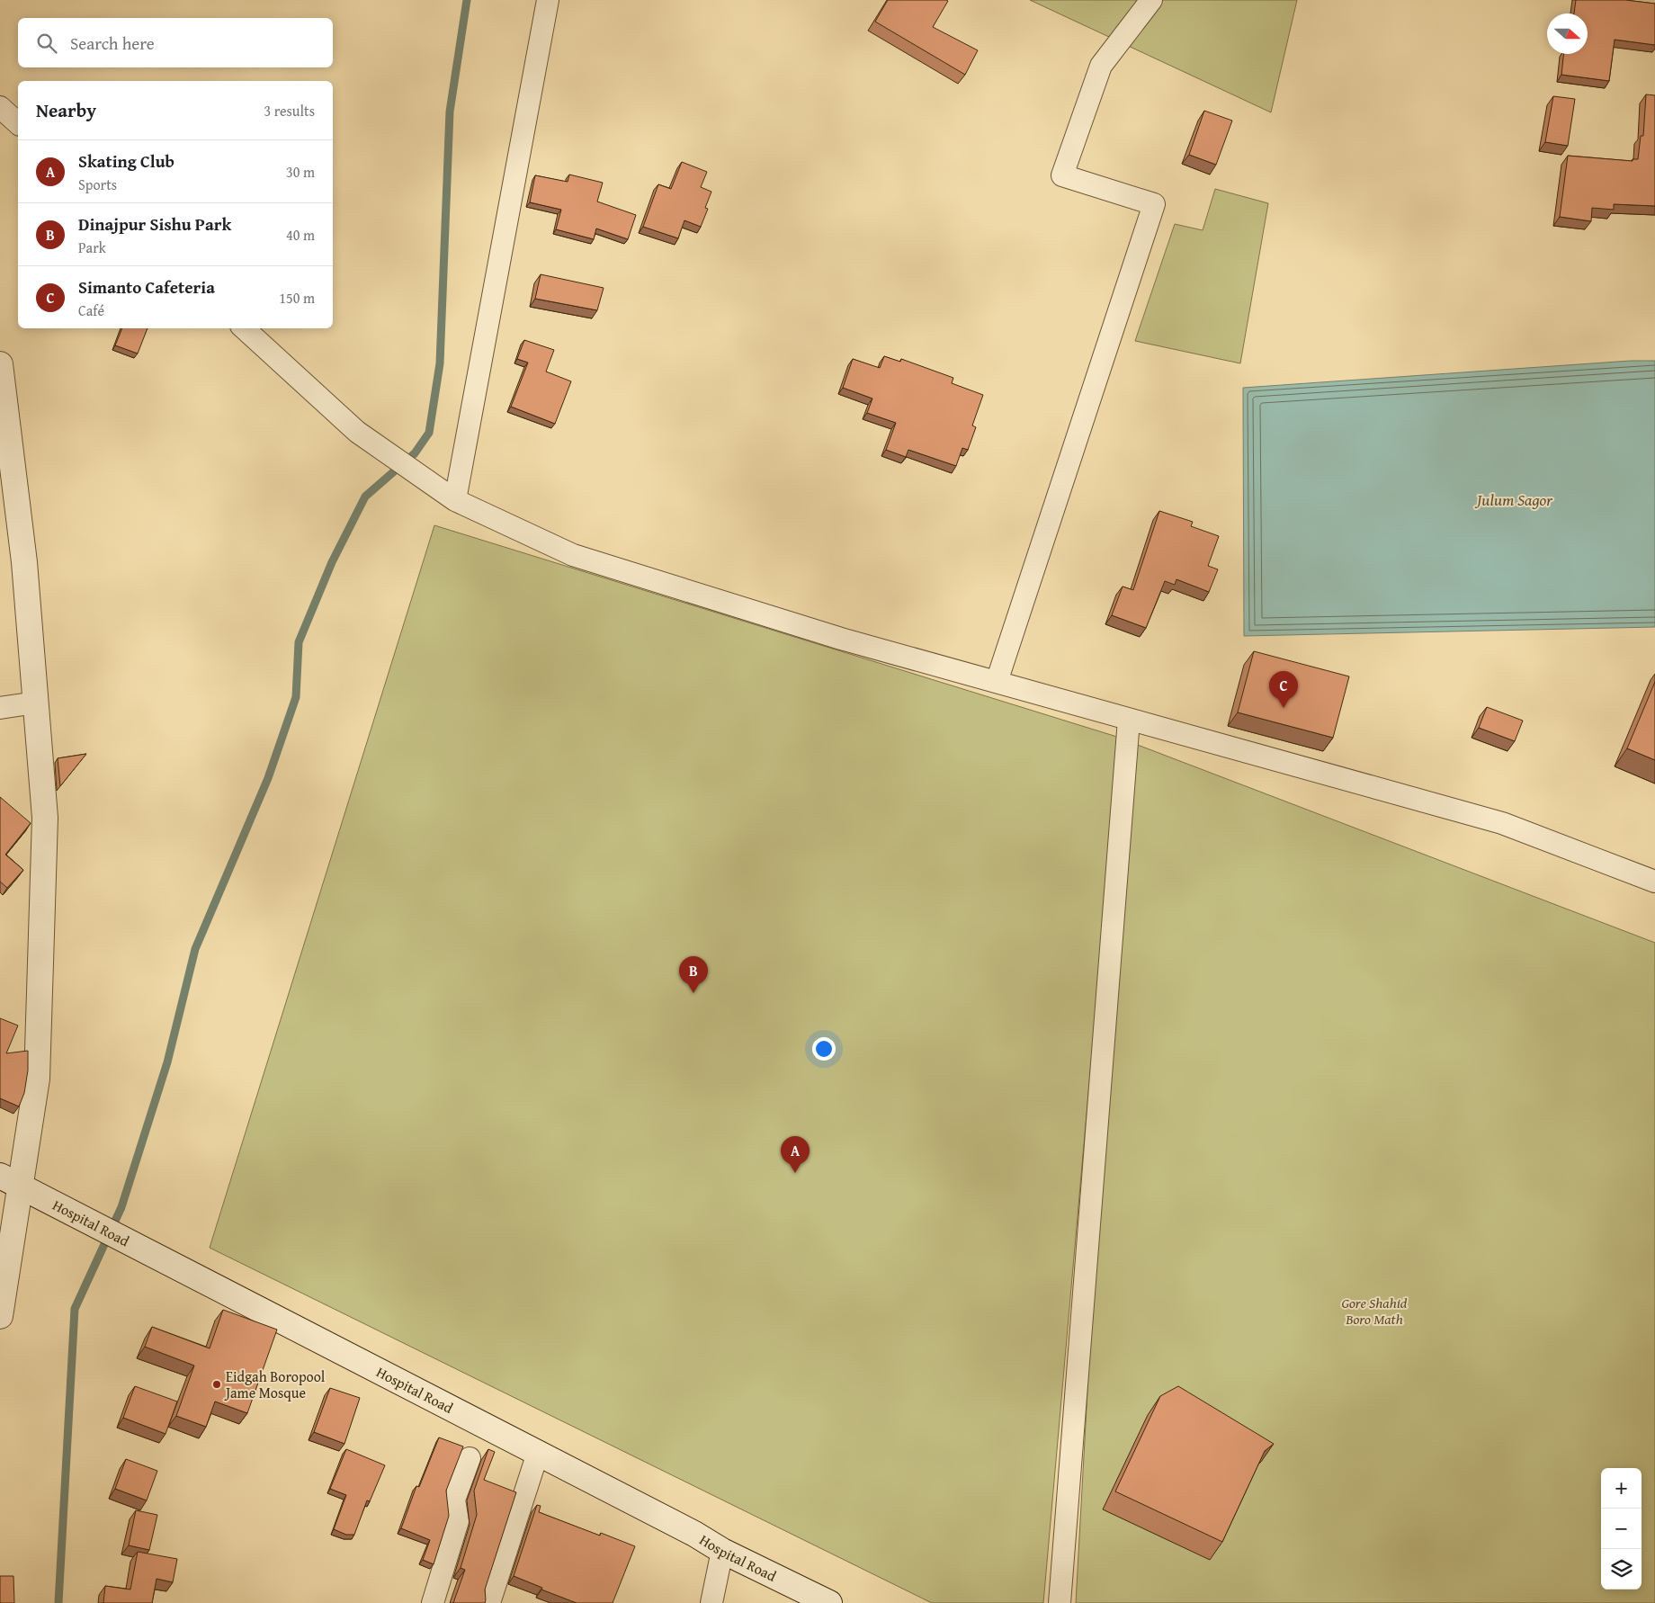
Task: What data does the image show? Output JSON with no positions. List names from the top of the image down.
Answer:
{
  "streets": {
    "street": ["Hospital Road"]
  },
  "water": ["Julum Sagor"],
  "parks": ["Gore Shahid Boro Math"],
  "places": ["Eidgah Boropool Jame Mosque"],
  "north": "right",
  "page": {
    "search": "Search here",
    "heading": ["Nearby", "3 results"],
    "list": [
      {
        "mark": "A",
        "name": "Skating Club",
        "note": "Sports",
        "value": "30 m"
      },
      {
        "mark": "B",
        "name": "Dinajpur Sishu Park",
        "note": "Park",
        "value": "40 m"
      },
      {
        "mark": "C",
        "name": "Simanto Cafeteria",
        "note": "Café",
        "value": "150 m"
      }
    ],
    "pins": ["C", "B", "A"],
    "map_buttons": ["+", "−"]
  }
}
